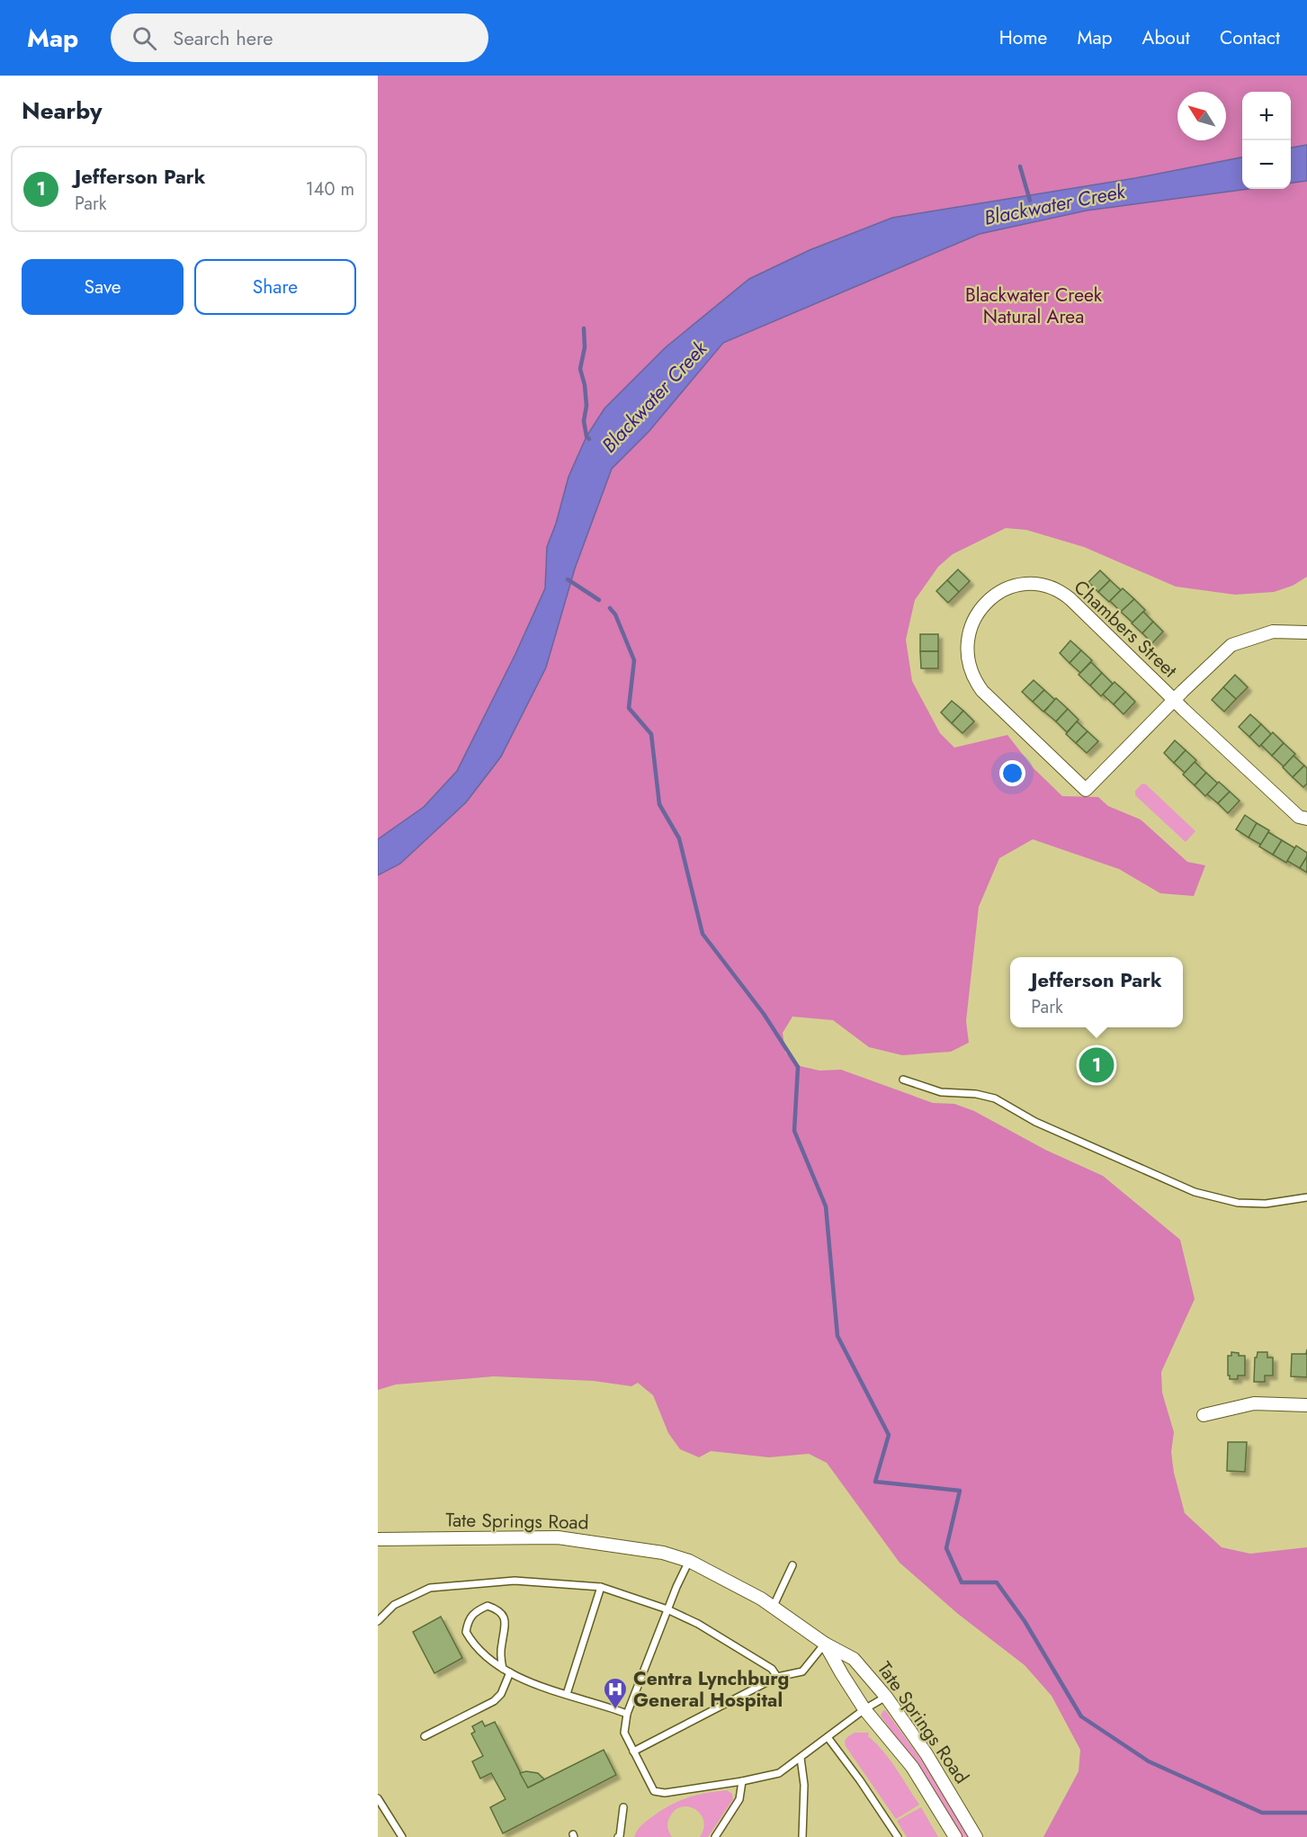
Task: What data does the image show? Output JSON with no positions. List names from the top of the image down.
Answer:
{
  "streets": {
    "street": ["Chambers Street", "Tate Springs Road"]
  },
  "water": ["Blackwater Creek"],
  "parks": ["Blackwater Creek Natural Area"],
  "places": {
    "hospital": ["Centra Lynchburg General Hospital"]
  },
  "north": "top left",
  "page": {
    "header": "Map",
    "search": "Search here",
    "nav": [
      "Home",
      "Map",
      "About",
      "Contact"
    ],
    "heading": "Nearby",
    "map_buttons": ["+", "−"],
    "list": [
      {
        "mark": "1",
        "name": "Jefferson Park",
        "note": "Park",
        "value": "140 m"
      }
    ],
    "buttons": ["Save", "Share"],
    "popup": ["Jefferson Park", "Park"],
    "pins": "1"
  }
}
